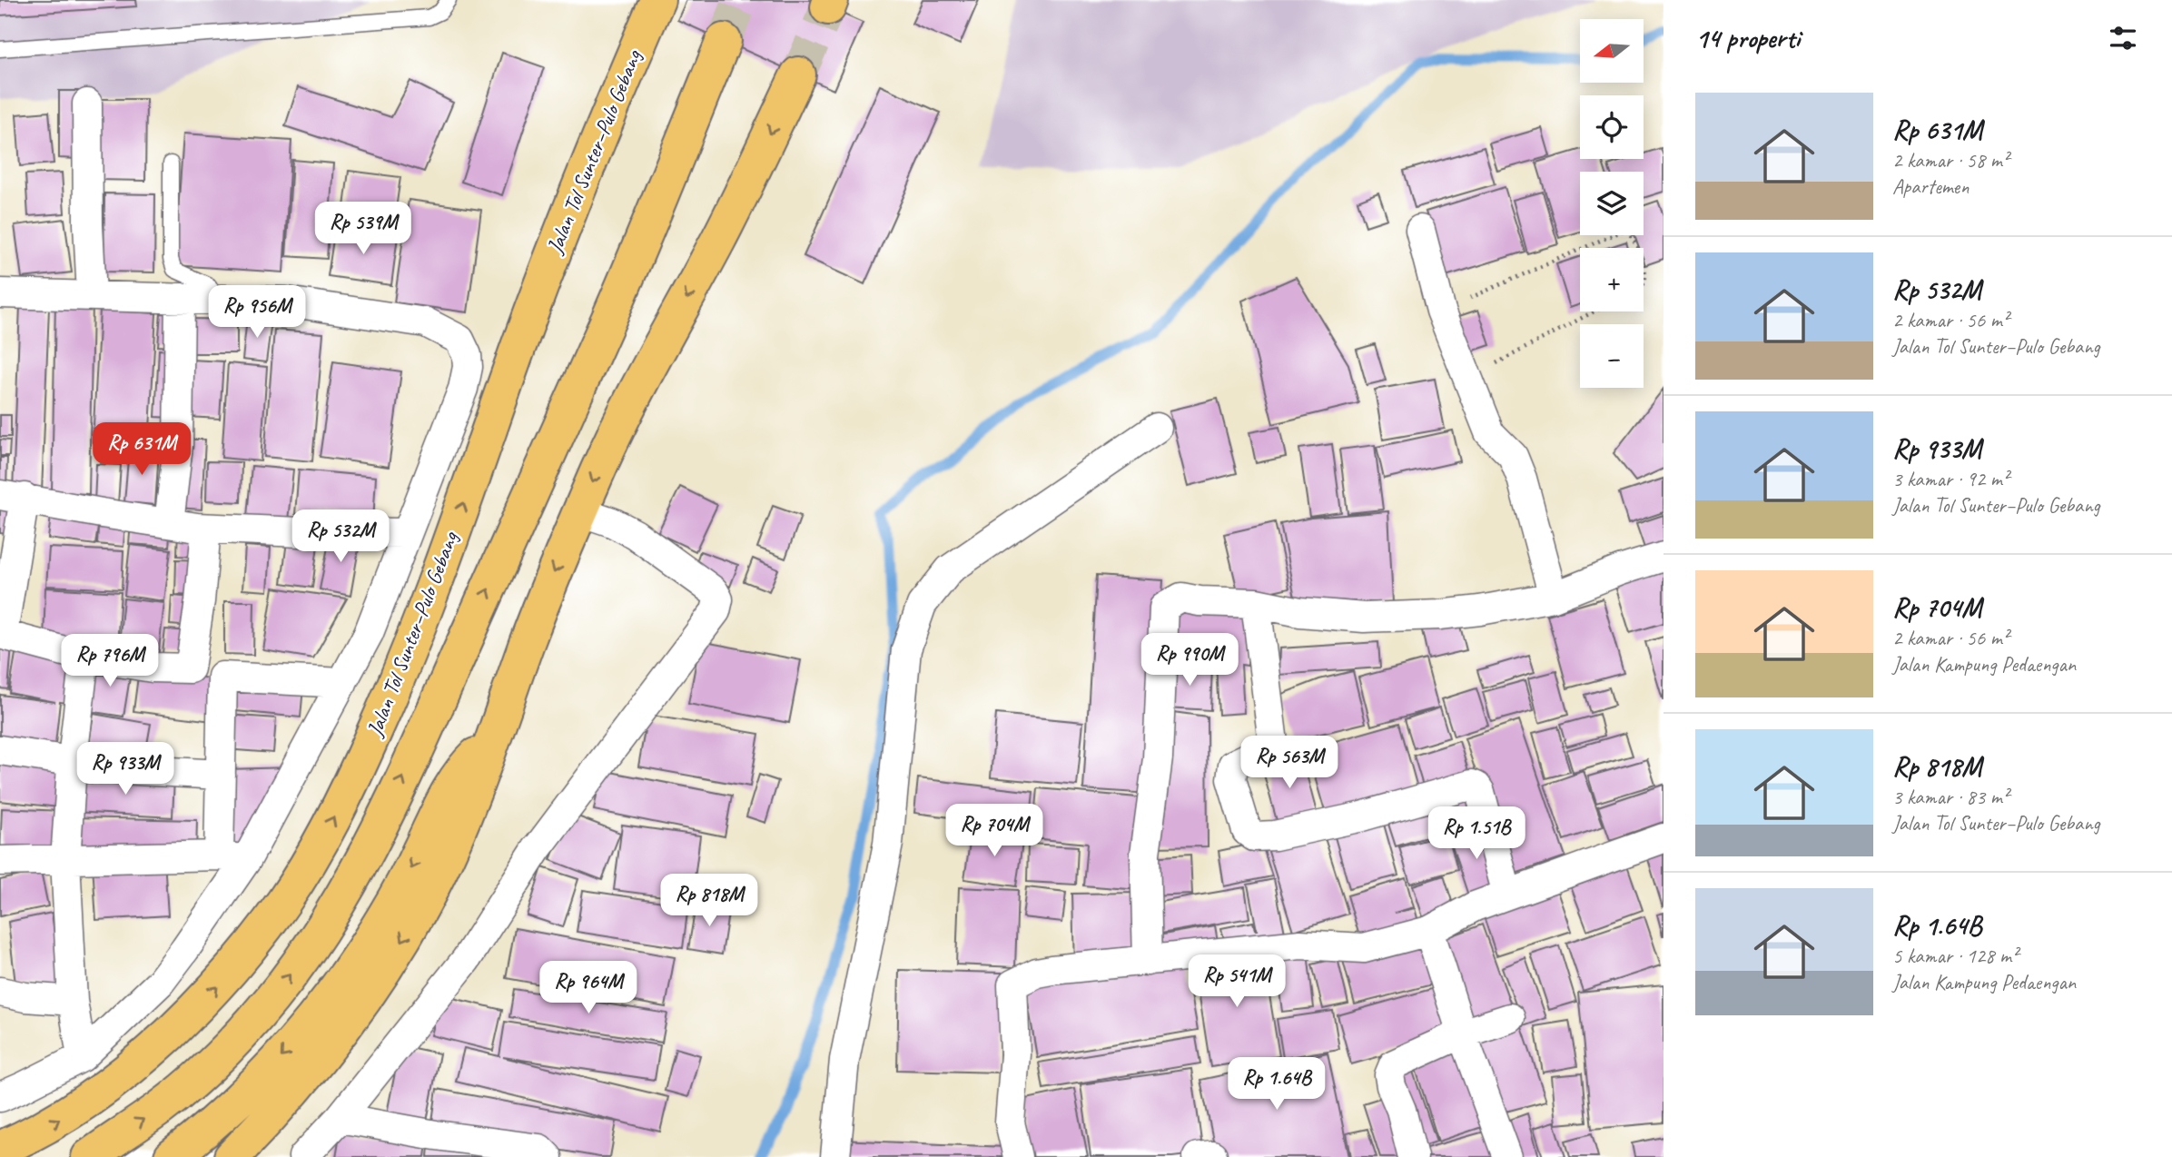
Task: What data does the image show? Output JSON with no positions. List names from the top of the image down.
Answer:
{
  "streets": {
    "highway": ["Jalan Tol Sunter–Pulo Gebang"]
  },
  "north": "left",
  "page": {
    "heading": "14 properti",
    "map_buttons": ["+", "−"],
    "list": [
      {
        "name": "Rp 631M",
        "note": "2 kamar · 58 m² · Apartemen"
      },
      {
        "name": "Rp 532M",
        "note": "2 kamar · 56 m² · Jalan Tol Sunter–Pulo Gebang"
      },
      {
        "name": "Rp 933M",
        "note": "3 kamar · 92 m² · Jalan Tol Sunter–Pulo Gebang"
      },
      {
        "name": "Rp 704M",
        "note": "2 kamar · 56 m² · Jalan Kampung Pedaengan"
      },
      {
        "name": "Rp 818M",
        "note": "3 kamar · 83 m² · Jalan Tol Sunter–Pulo Gebang"
      },
      {
        "name": "Rp 1.64B",
        "note": "5 kamar · 128 m² · Jalan Kampung Pedaengan"
      }
    ],
    "price": [
      "Rp 539M",
      "Rp 956M",
      "Rp 631M",
      "Rp 532M",
      "Rp 990M",
      "Rp 796M",
      "Rp 563M",
      "Rp 933M",
      "Rp 704M",
      "Rp 1.51B",
      "Rp 818M",
      "Rp 541M",
      "Rp 964M",
      "Rp 1.64B"
    ]
  }
}
